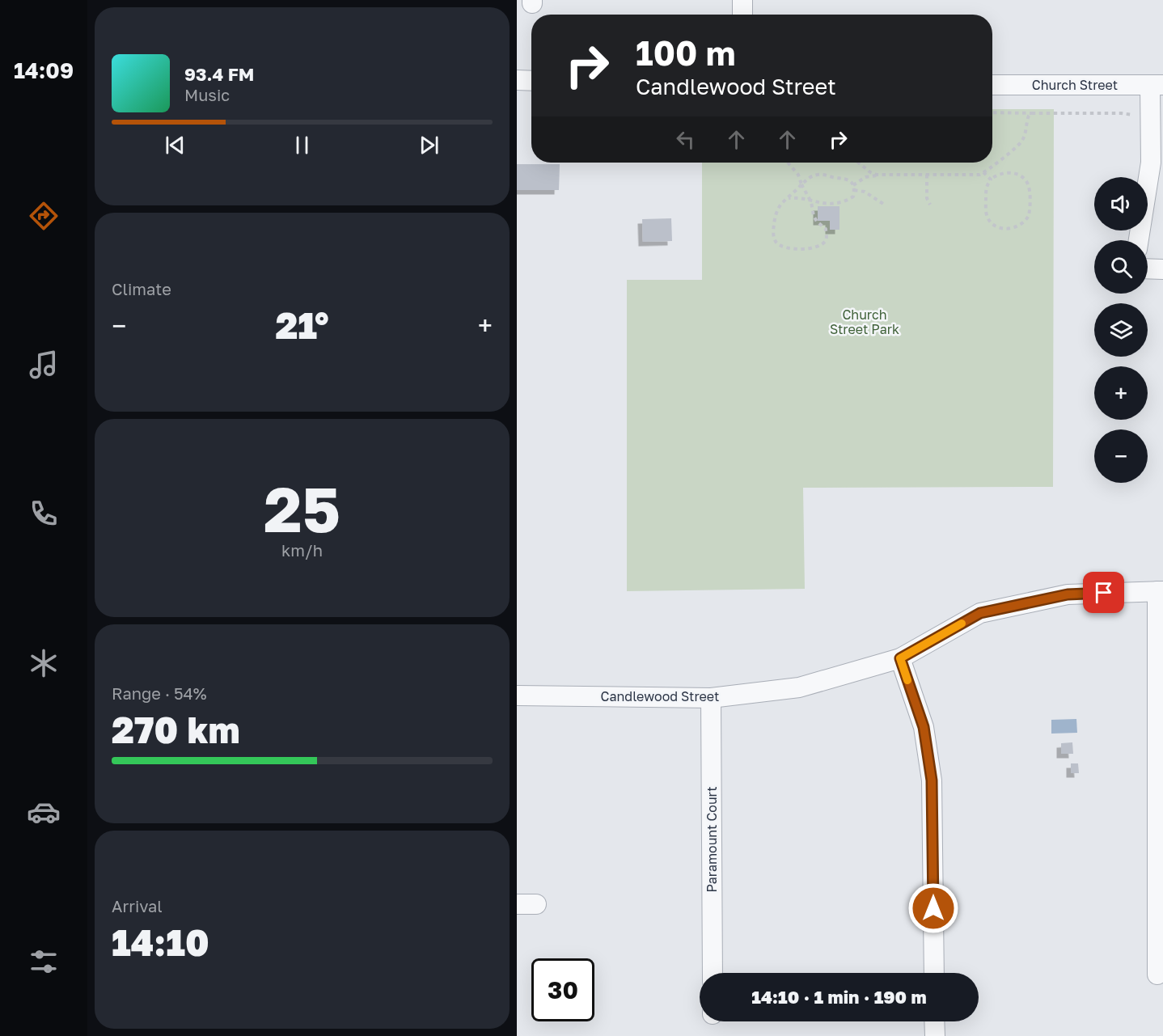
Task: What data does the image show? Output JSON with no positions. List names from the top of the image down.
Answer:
{
  "streets": {
    "street": ["Church Street", "Candlewood Street", "Paramount Court"]
  },
  "crossings": [
    ["Candlewood Street", "Paramount Court"]
  ],
  "parks": ["Church Street Park"],
  "page": {
    "tabs": "14:09",
    "turn": ["100 m", "Candlewood Street"],
    "song": ["93.4 FM", "Music"],
    "map_buttons": ["+", "−"],
    "tile": [
      "Climate",
      ["25", "km/h"],
      ["Range · 54%", "270 km"],
      ["Arrival", "14:10"]
    ],
    "heat": ["−", "21°", "+"],
    "limit": "30",
    "trip": "14:10 · 1 min · 190 m"
  }
}
